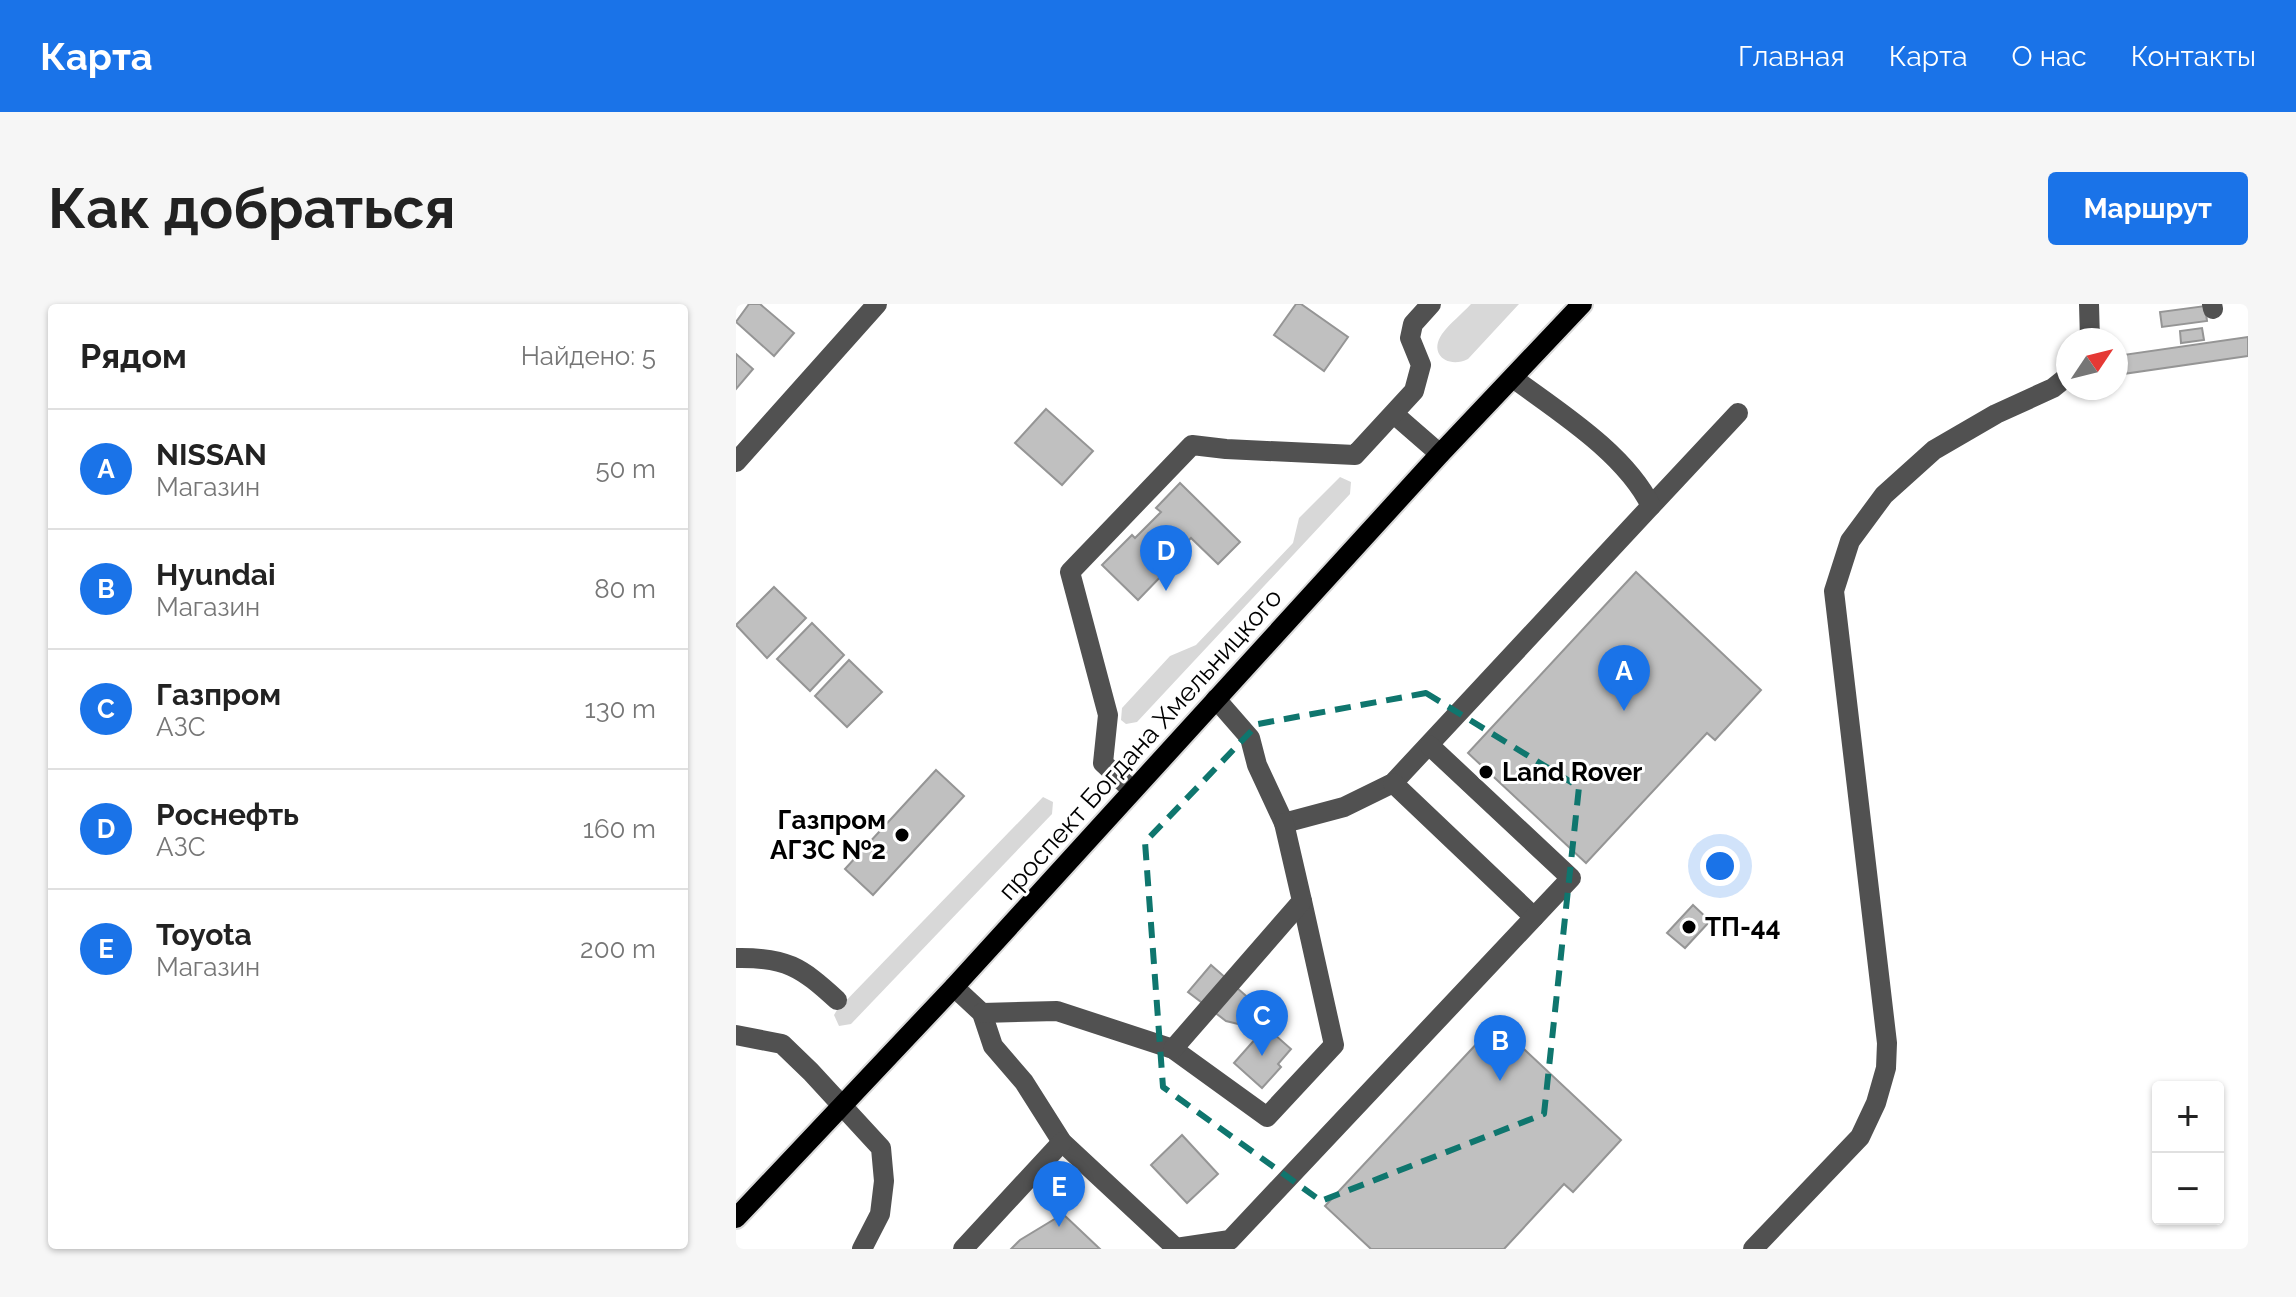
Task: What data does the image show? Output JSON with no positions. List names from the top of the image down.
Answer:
{
  "streets": {
    "main road": ["проспект Богдана Хмельницкого"]
  },
  "places": ["Land Rover", "Газпром АГЗС №2", "ТП-44"],
  "north": "top right",
  "page": {
    "header": "Карта",
    "nav": [
      "Главная",
      "Карта",
      "О нас",
      "Контакты"
    ],
    "buttons": "Маршрут",
    "title": "Как добраться",
    "heading": ["Рядом", "Найдено: 5"],
    "list": [
      {
        "mark": "A",
        "name": "NISSAN",
        "note": "Магазин",
        "value": "50 m"
      },
      {
        "mark": "B",
        "name": "Hyundai",
        "note": "Магазин",
        "value": "80 m"
      },
      {
        "mark": "C",
        "name": "Газпром",
        "note": "АЗС",
        "value": "130 m"
      },
      {
        "mark": "D",
        "name": "Роснефть",
        "note": "АЗС",
        "value": "160 m"
      },
      {
        "mark": "E",
        "name": "Toyota",
        "note": "Магазин",
        "value": "200 m"
      }
    ],
    "pins": [
      "D",
      "A",
      "C",
      "B",
      "E"
    ],
    "map_buttons": ["+", "−"]
  }
}
